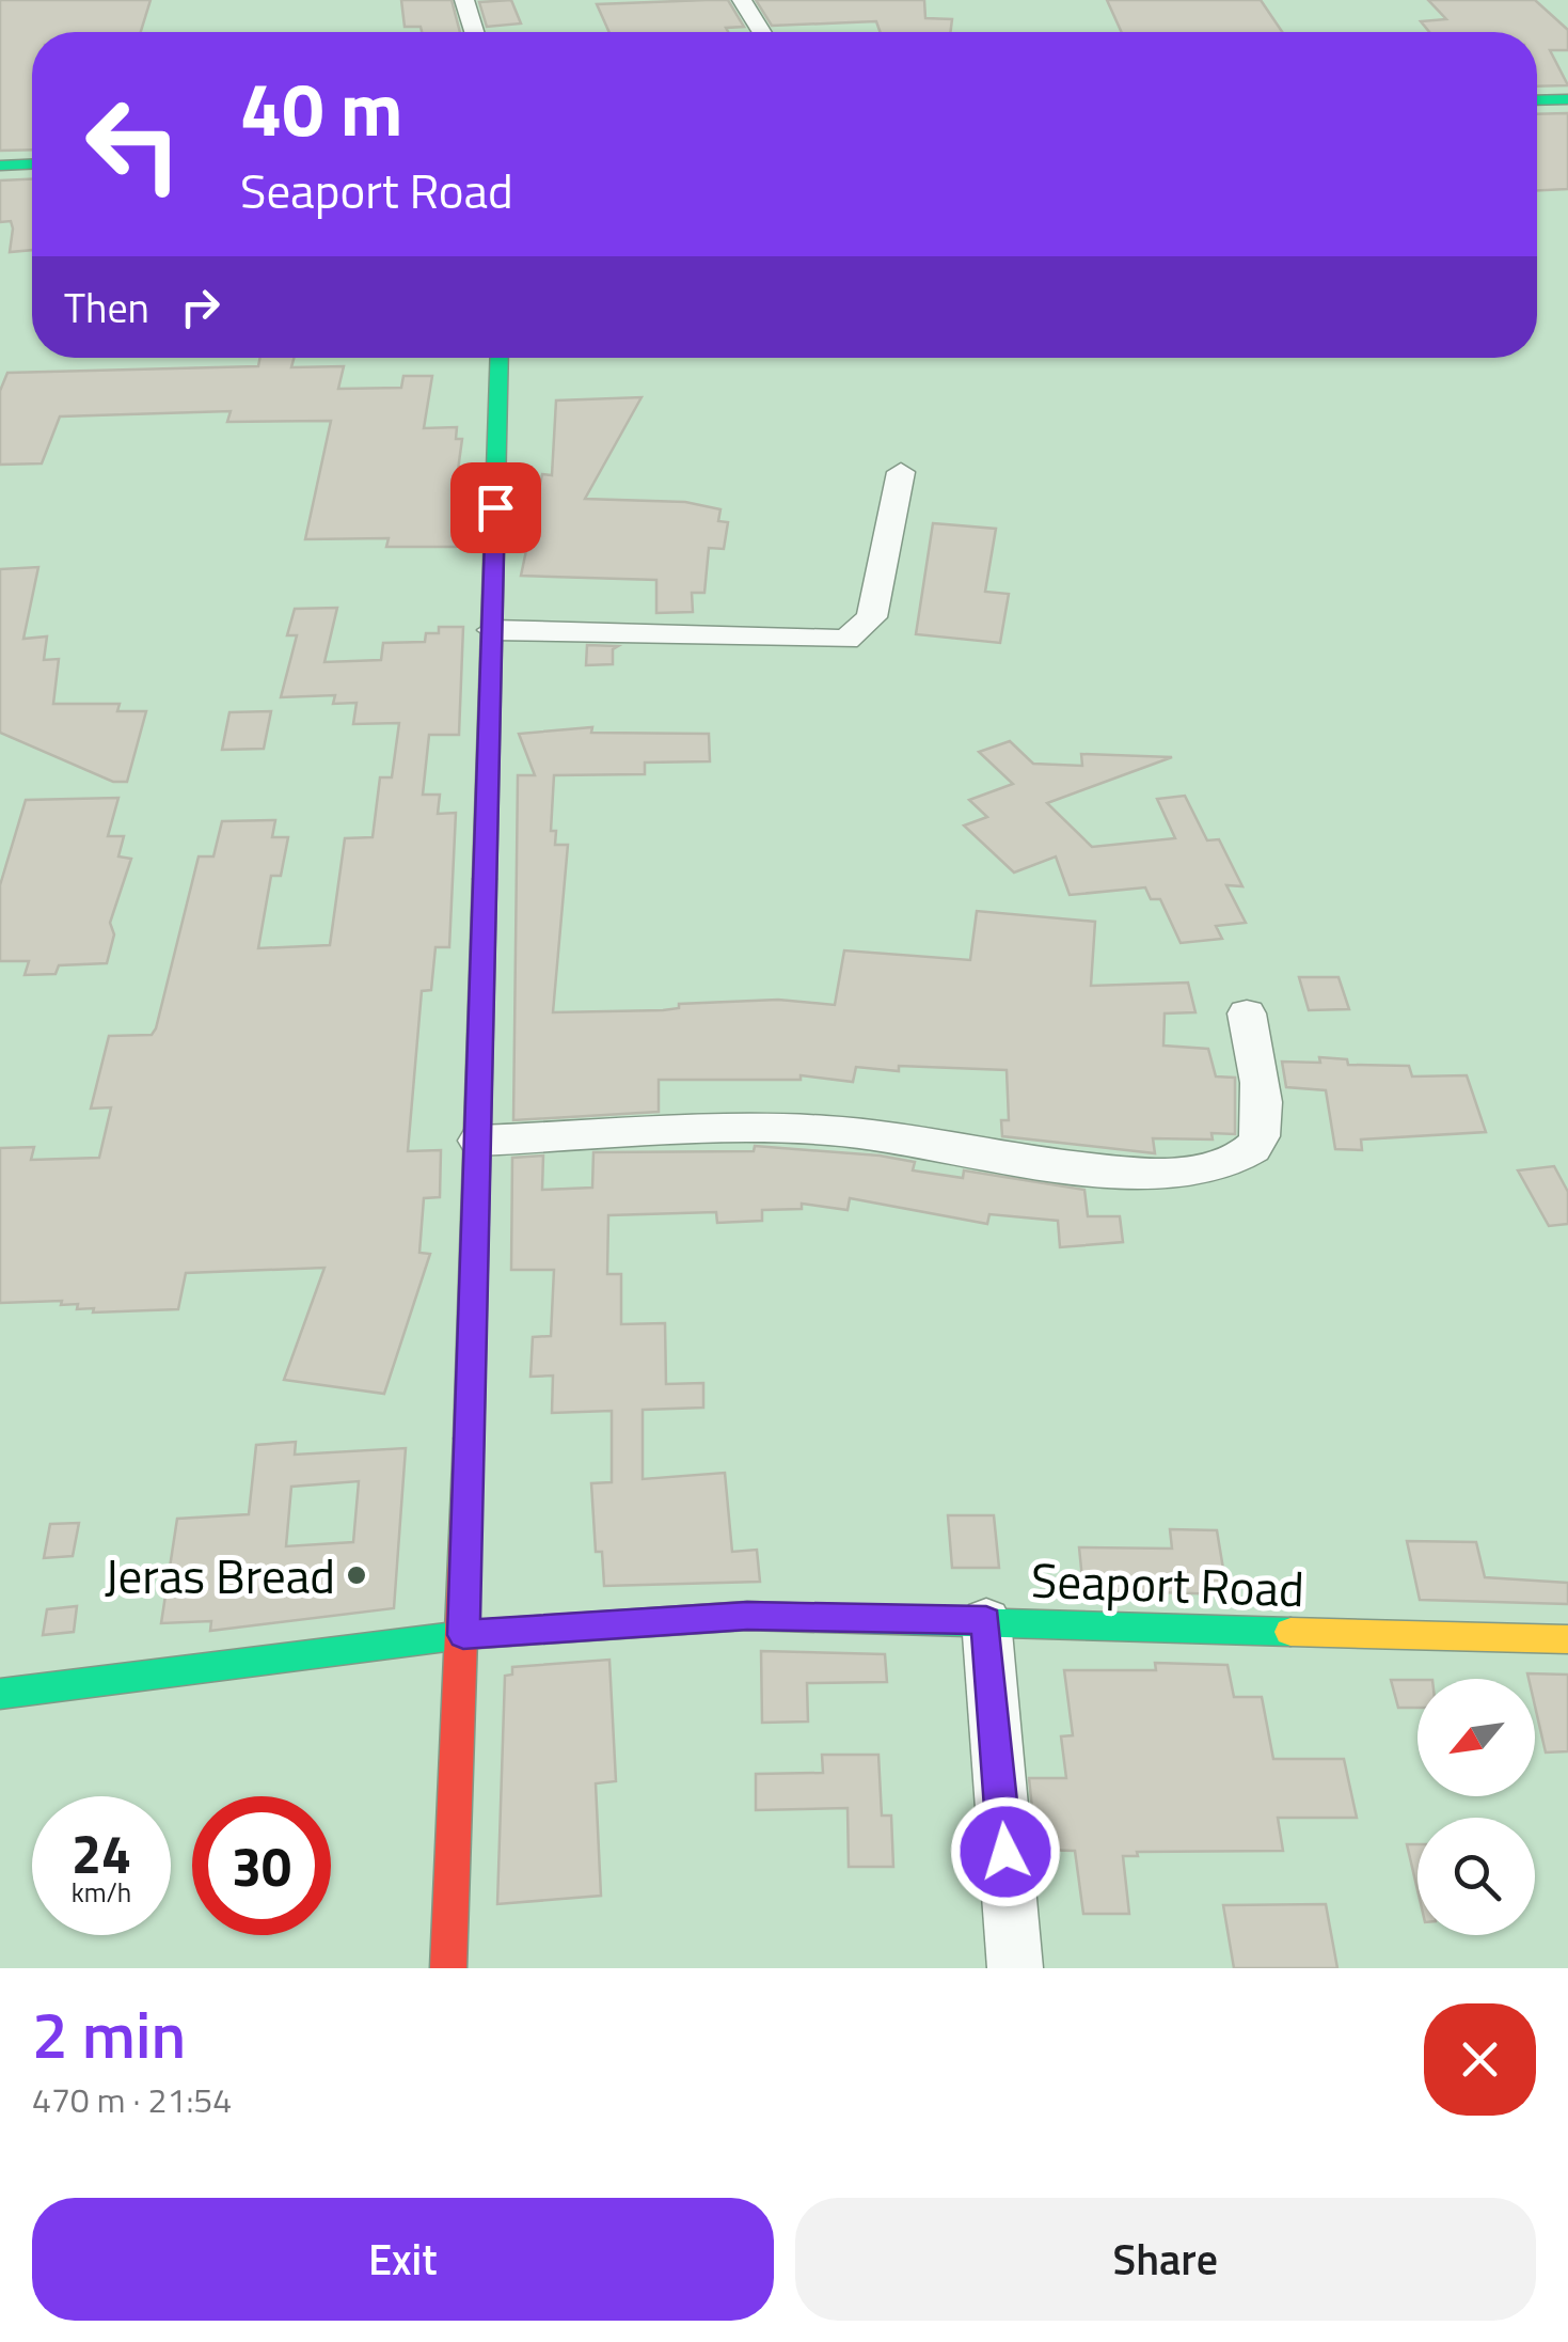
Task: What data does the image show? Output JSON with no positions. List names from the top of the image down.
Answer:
{
  "streets": {
    "main road": ["Seaport Road"]
  },
  "places": ["Jeras Bread"],
  "north": "bottom left",
  "page": {
    "turn": ["40 m", "Seaport Road"],
    "then": "Then",
    "speed": "24 km/h",
    "limit": "30",
    "heading": ["2 min", "470 m · 21:54"],
    "buttons": ["Exit", "Share"]
  }
}
